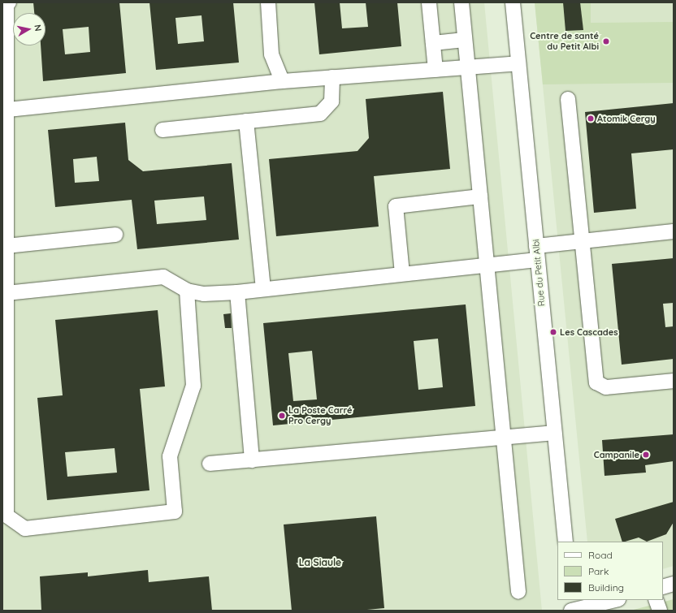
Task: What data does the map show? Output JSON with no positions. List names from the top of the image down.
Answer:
{
  "streets": {
    "street": ["Rue du Petit Albi"]
  },
  "districts": ["La Siaule"],
  "places": [
    "Centre de santé du Petit Albi",
    "Atomik Cergy",
    "Les Cascades",
    "La Poste Carré Pro Cergy",
    "Campanile"
  ],
  "legend": ["Road", "Park", "Building"],
  "north": "right"
}
